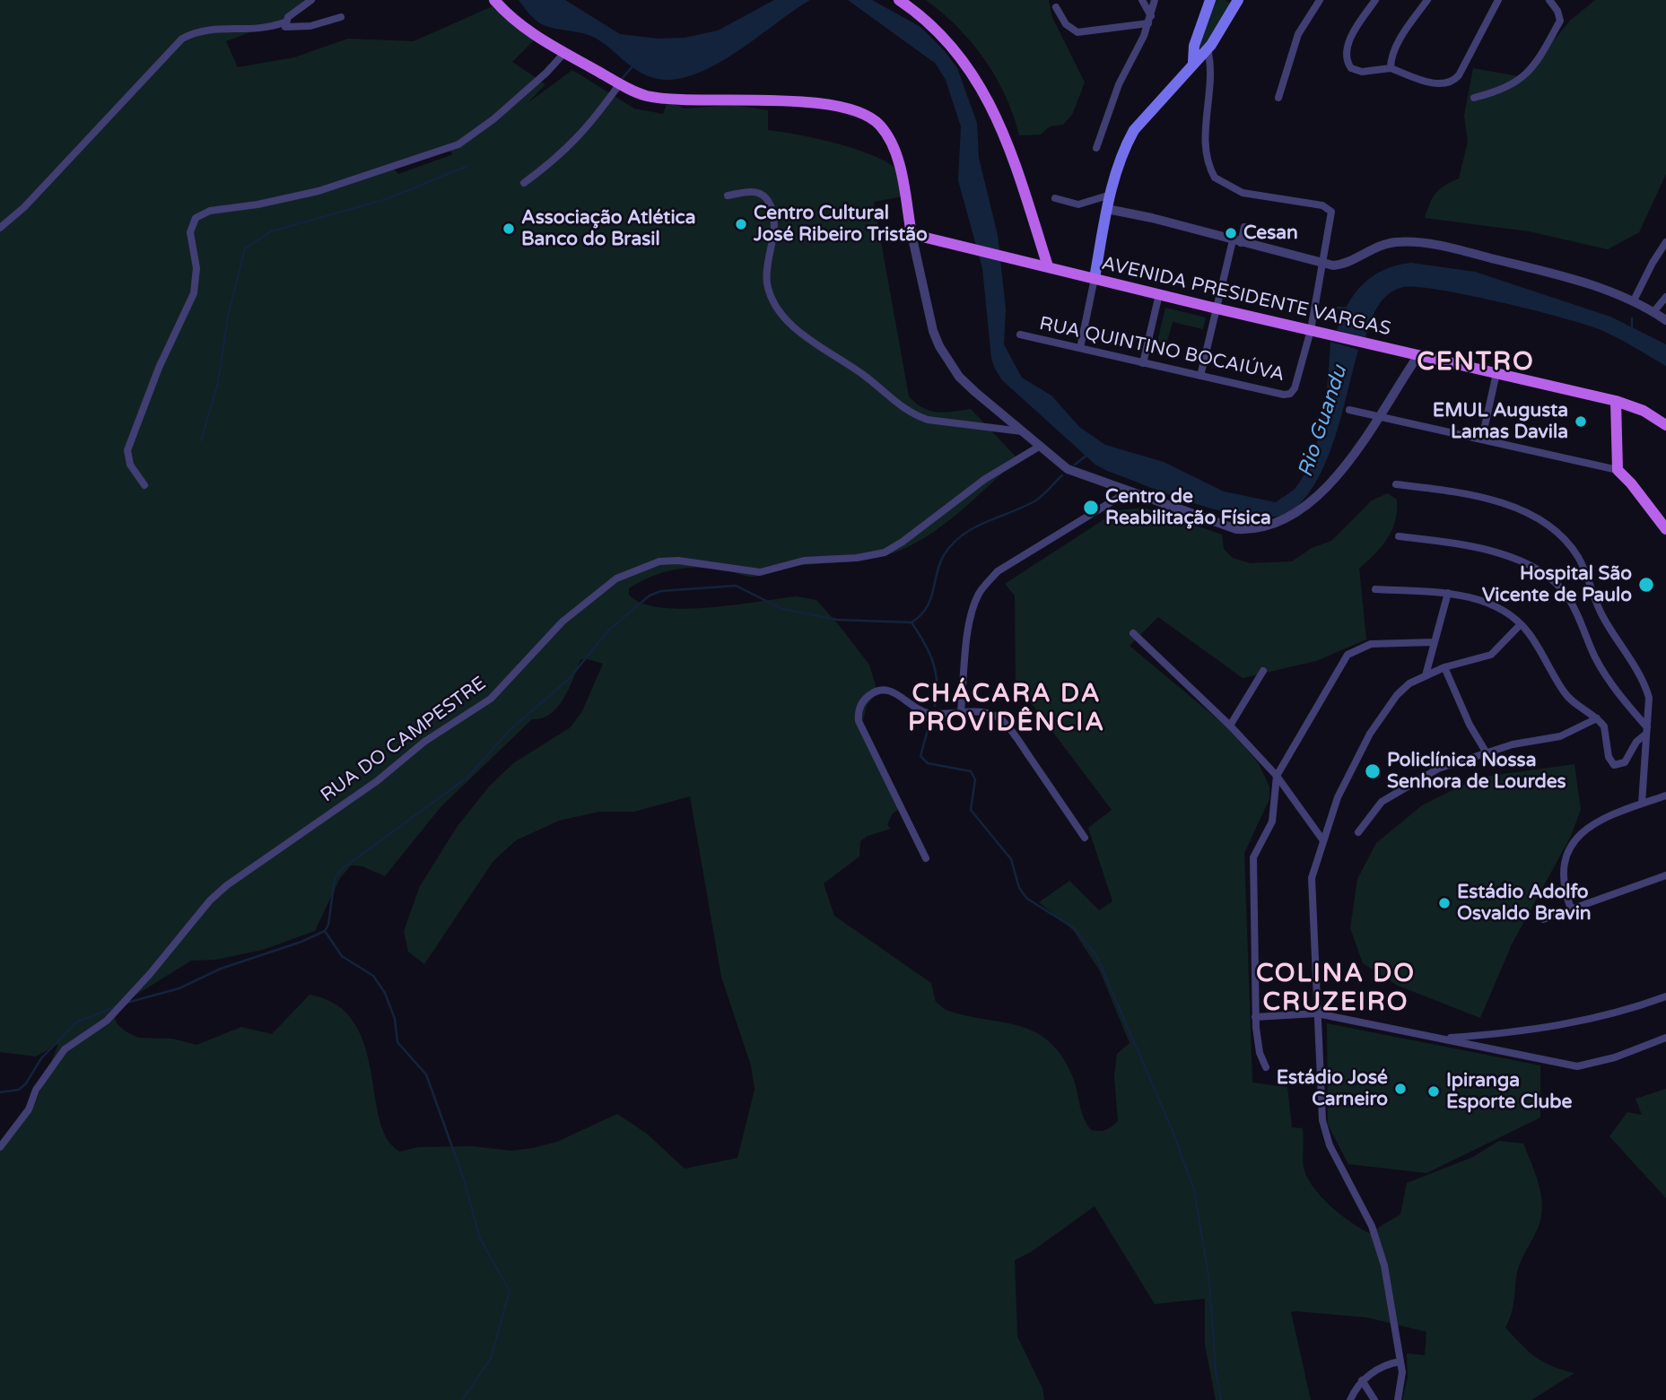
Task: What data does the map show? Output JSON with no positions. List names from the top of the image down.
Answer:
{
  "streets": {
    "main road": ["AVENIDA PRESIDENTE VARGAS"],
    "street": ["RUA QUINTINO BOCAIÚVA", "RUA DO CAMPESTRE"]
  },
  "crossings": [
    ["AVENIDA PRESIDENTE VARGAS", "RUA QUINTINO BOCAIÚVA"]
  ],
  "districts": ["CENTRO", "CHÁCARA DA PROVIDÊNCIA", "COLINA DO CRUZEIRO"],
  "water": ["Rio Guandu"],
  "places": [
    "Centro Cultural José Ribeiro Tristão",
    "Associação Atlética Banco do Brasil",
    "Cesan",
    "EMUL Augusta Lamas Davila",
    "Centro de Reabilitação Física",
    "Hospital São Vicente de Paulo",
    "Policlínica Nossa Senhora de Lourdes",
    "Estádio Adolfo Osvaldo Bravin",
    "Estádio José Carneiro",
    "Ipiranga Esporte Clube"
  ]
}
